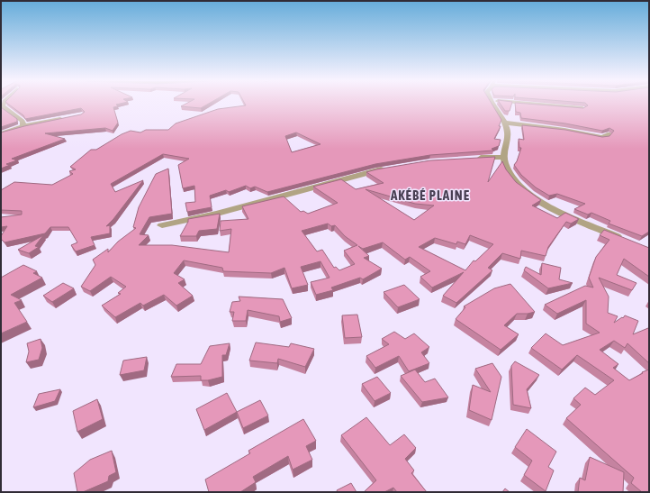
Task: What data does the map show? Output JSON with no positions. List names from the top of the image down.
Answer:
{
  "districts": ["AKÉBÉ PLAINE"]
}
